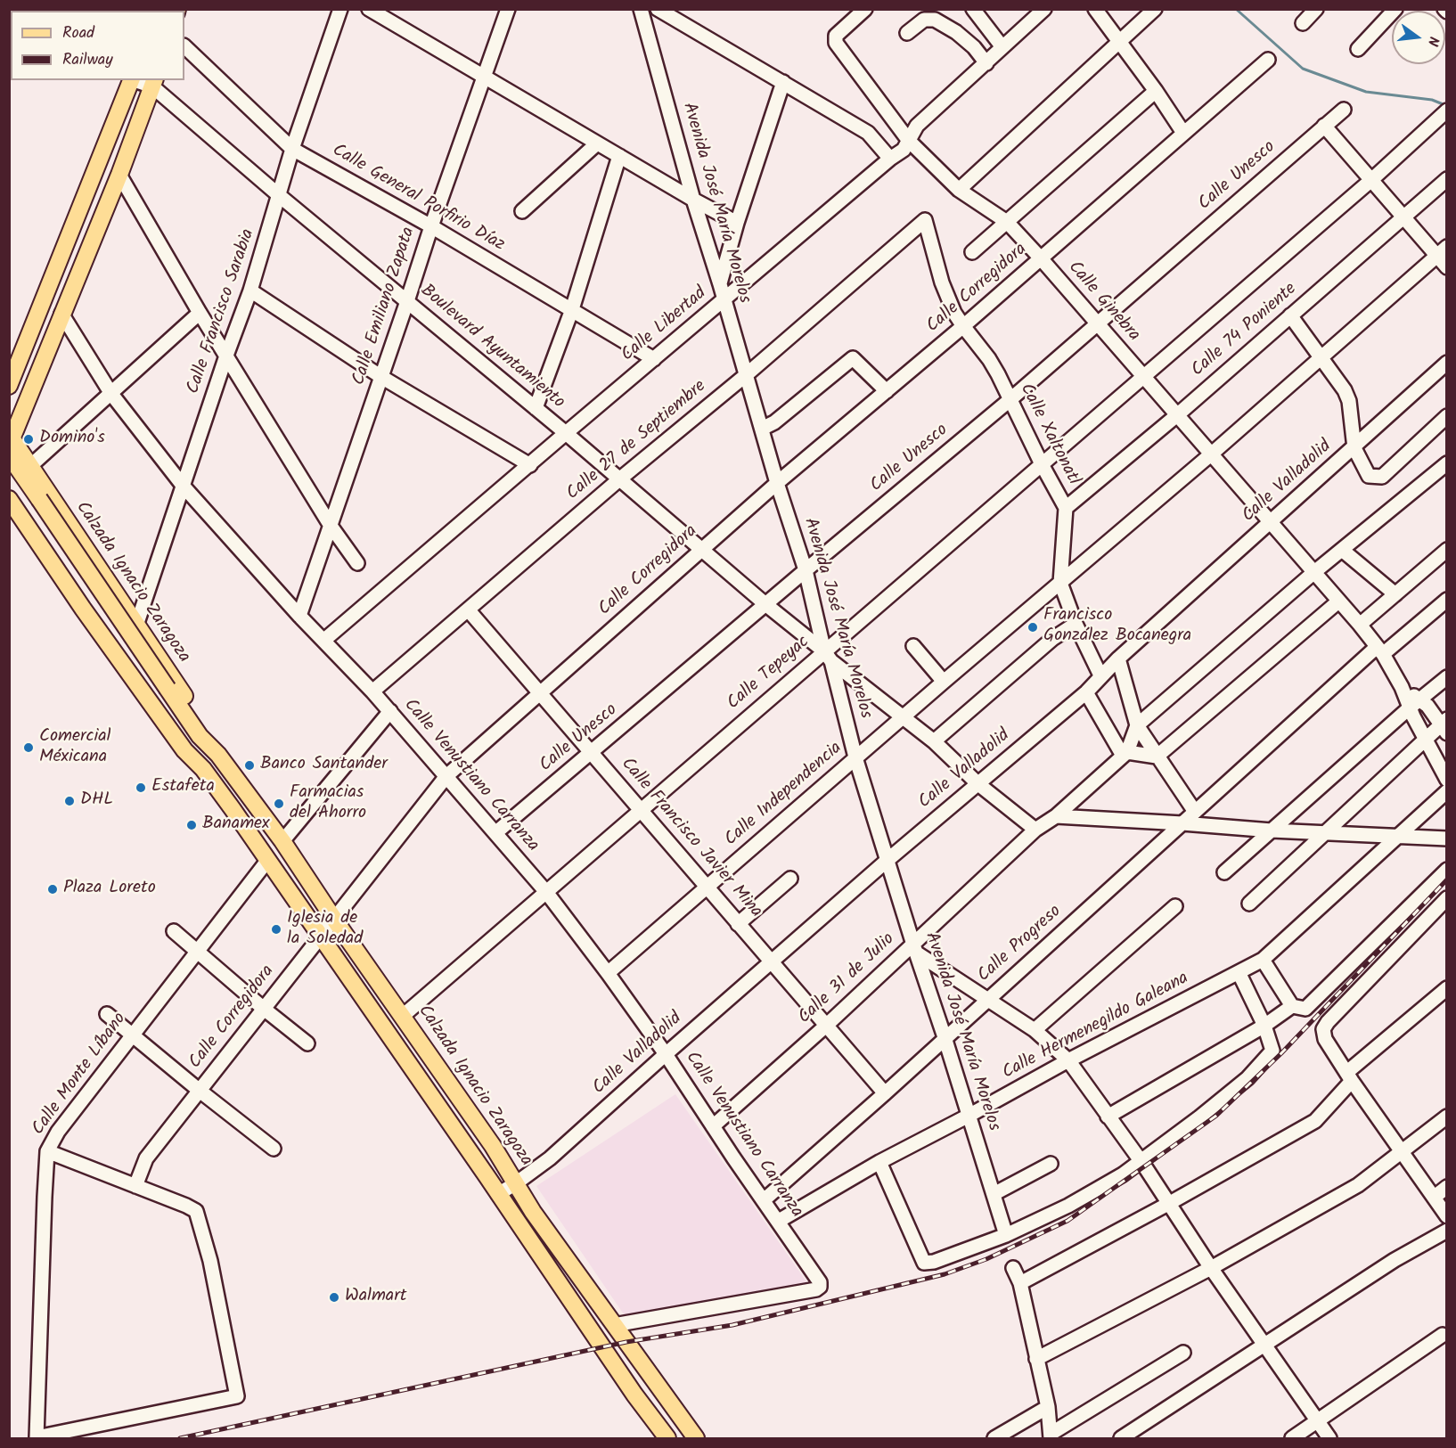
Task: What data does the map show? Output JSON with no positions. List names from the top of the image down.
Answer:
{
  "streets": {
    "main road": ["Calzada Ignacio Zaragoza"],
    "street": [
      "Calle Unesco",
      "Calle General Porfirio Díaz",
      "Avenida José María Morelos",
      "Calle Corregidora",
      "Calle Ginebra",
      "Calle Emiliano Zapata",
      "Calle Francisco Sarabia",
      "Calle Libertad",
      "Calle 74 Poniente",
      "Boulevard Ayuntamiento",
      "Calle Xaltonatl",
      "Calle 27 de Septiembre",
      "Calle Valladolid",
      "Calle Tepeyac",
      "Calle Venustiano Carranza",
      "Calle Independencia",
      "Calle Francisco Javier Mina",
      "Calle Progreso",
      "Calle 31 de Julio",
      "Calle Hermenegildo Galeana",
      "Calle Monte Líbano"
    ]
  },
  "crossings": [
    ["Calle Unesco", "Avenida José María Morelos"],
    ["Calle Unesco", "Calle Ginebra"],
    ["Calle Unesco", "Boulevard Ayuntamiento"],
    ["Calle Unesco", "Calle Xaltonatl"],
    ["Calle Unesco", "Calle Venustiano Carranza"],
    ["Calle Unesco", "Calle Francisco Javier Mina"],
    ["Calle General Porfirio Díaz", "Calle Emiliano Zapata"],
    ["Calle General Porfirio Díaz", "Calle Francisco Sarabia"],
    ["Calle General Porfirio Díaz", "Calle Libertad"],
    ["Avenida José María Morelos", "Calle Corregidora"],
    ["Avenida José María Morelos", "Calle Libertad"],
    ["Avenida José María Morelos", "Boulevard Ayuntamiento"],
    ["Avenida José María Morelos", "Calle 27 de Septiembre"],
    ["Avenida José María Morelos", "Calle Valladolid"],
    ["Avenida José María Morelos", "Calle Tepeyac"],
    ["Avenida José María Morelos", "Calle Independencia"],
    ["Avenida José María Morelos", "Calle Progreso"],
    ["Avenida José María Morelos", "Calle 31 de Julio"],
    ["Avenida José María Morelos", "Calle Hermenegildo Galeana"],
    ["Calle Corregidora", "Calle Ginebra"],
    ["Calle Corregidora", "Boulevard Ayuntamiento"],
    ["Calle Corregidora", "Calle Xaltonatl"],
    ["Calle Corregidora", "Calzada Ignacio Zaragoza"],
    ["Calle Corregidora", "Calle Venustiano Carranza"],
    ["Calle Corregidora", "Calle Francisco Javier Mina"],
    ["Calle Corregidora", "Calle Monte Líbano"],
    ["Calle Ginebra", "Calle Libertad"],
    ["Calle Ginebra", "Calle 74 Poniente"],
    ["Calle Ginebra", "Calle Valladolid"],
    ["Calle Ginebra", "Calle Independencia"],
    ["Calle Ginebra", "Calle Progreso"],
    ["Calle Emiliano Zapata", "Boulevard Ayuntamiento"],
    ["Calle Emiliano Zapata", "Calle Venustiano Carranza"],
    ["Calle Francisco Sarabia", "Boulevard Ayuntamiento"],
    ["Calle Francisco Sarabia", "Calzada Ignacio Zaragoza"],
    ["Calle Francisco Sarabia", "Calle Venustiano Carranza"],
    ["Calle Libertad", "Boulevard Ayuntamiento"],
    ["Calle Libertad", "Calle Venustiano Carranza"],
    ["Calle 74 Poniente", "Calle Xaltonatl"],
    ["Calle 74 Poniente", "Calle Tepeyac"],
    ["Boulevard Ayuntamiento", "Calle 27 de Septiembre"],
    ["Boulevard Ayuntamiento", "Calle Valladolid"],
    ["Boulevard Ayuntamiento", "Calle Tepeyac"],
    ["Boulevard Ayuntamiento", "Calle Independencia"],
    ["Boulevard Ayuntamiento", "Calle 31 de Julio"],
    ["Calle Xaltonatl", "Calle 27 de Septiembre"],
    ["Calle Xaltonatl", "Calle Valladolid"],
    ["Calle Xaltonatl", "Calle Tepeyac"],
    ["Calle Xaltonatl", "Calle Independencia"],
    ["Calle 27 de Septiembre", "Calle Venustiano Carranza"],
    ["Calle 27 de Septiembre", "Calle Francisco Javier Mina"],
    ["Calle Valladolid", "Calzada Ignacio Zaragoza"],
    ["Calle Valladolid", "Calle Venustiano Carranza"],
    ["Calle Valladolid", "Calle Francisco Javier Mina"],
    ["Calzada Ignacio Zaragoza", "Calle Tepeyac"],
    ["Calzada Ignacio Zaragoza", "Calle Venustiano Carranza"],
    ["Calzada Ignacio Zaragoza", "Calle Monte Líbano"],
    ["Calle Tepeyac", "Calle Venustiano Carranza"],
    ["Calle Tepeyac", "Calle Francisco Javier Mina"],
    ["Calle Venustiano Carranza", "Calle Independencia"],
    ["Calle Venustiano Carranza", "Calle Progreso"],
    ["Calle Venustiano Carranza", "Calle 31 de Julio"],
    ["Calle Venustiano Carranza", "Calle Hermenegildo Galeana"],
    ["Calle Independencia", "Calle Francisco Javier Mina"],
    ["Calle Francisco Javier Mina", "Calle Progreso"],
    ["Calle Francisco Javier Mina", "Calle 31 de Julio"]
  ],
  "places": [
    "Domino's",
    "Francisco González Bocanegra",
    "Comercial Méxicana",
    "Banco Santander",
    "Estafeta",
    "DHL",
    "Farmacias del Ahorro",
    "Banamex",
    "Plaza Loreto",
    "Iglesia de la Soledad",
    "Walmart"
  ],
  "legend": ["Road", "Railway"],
  "north": "right"
}
